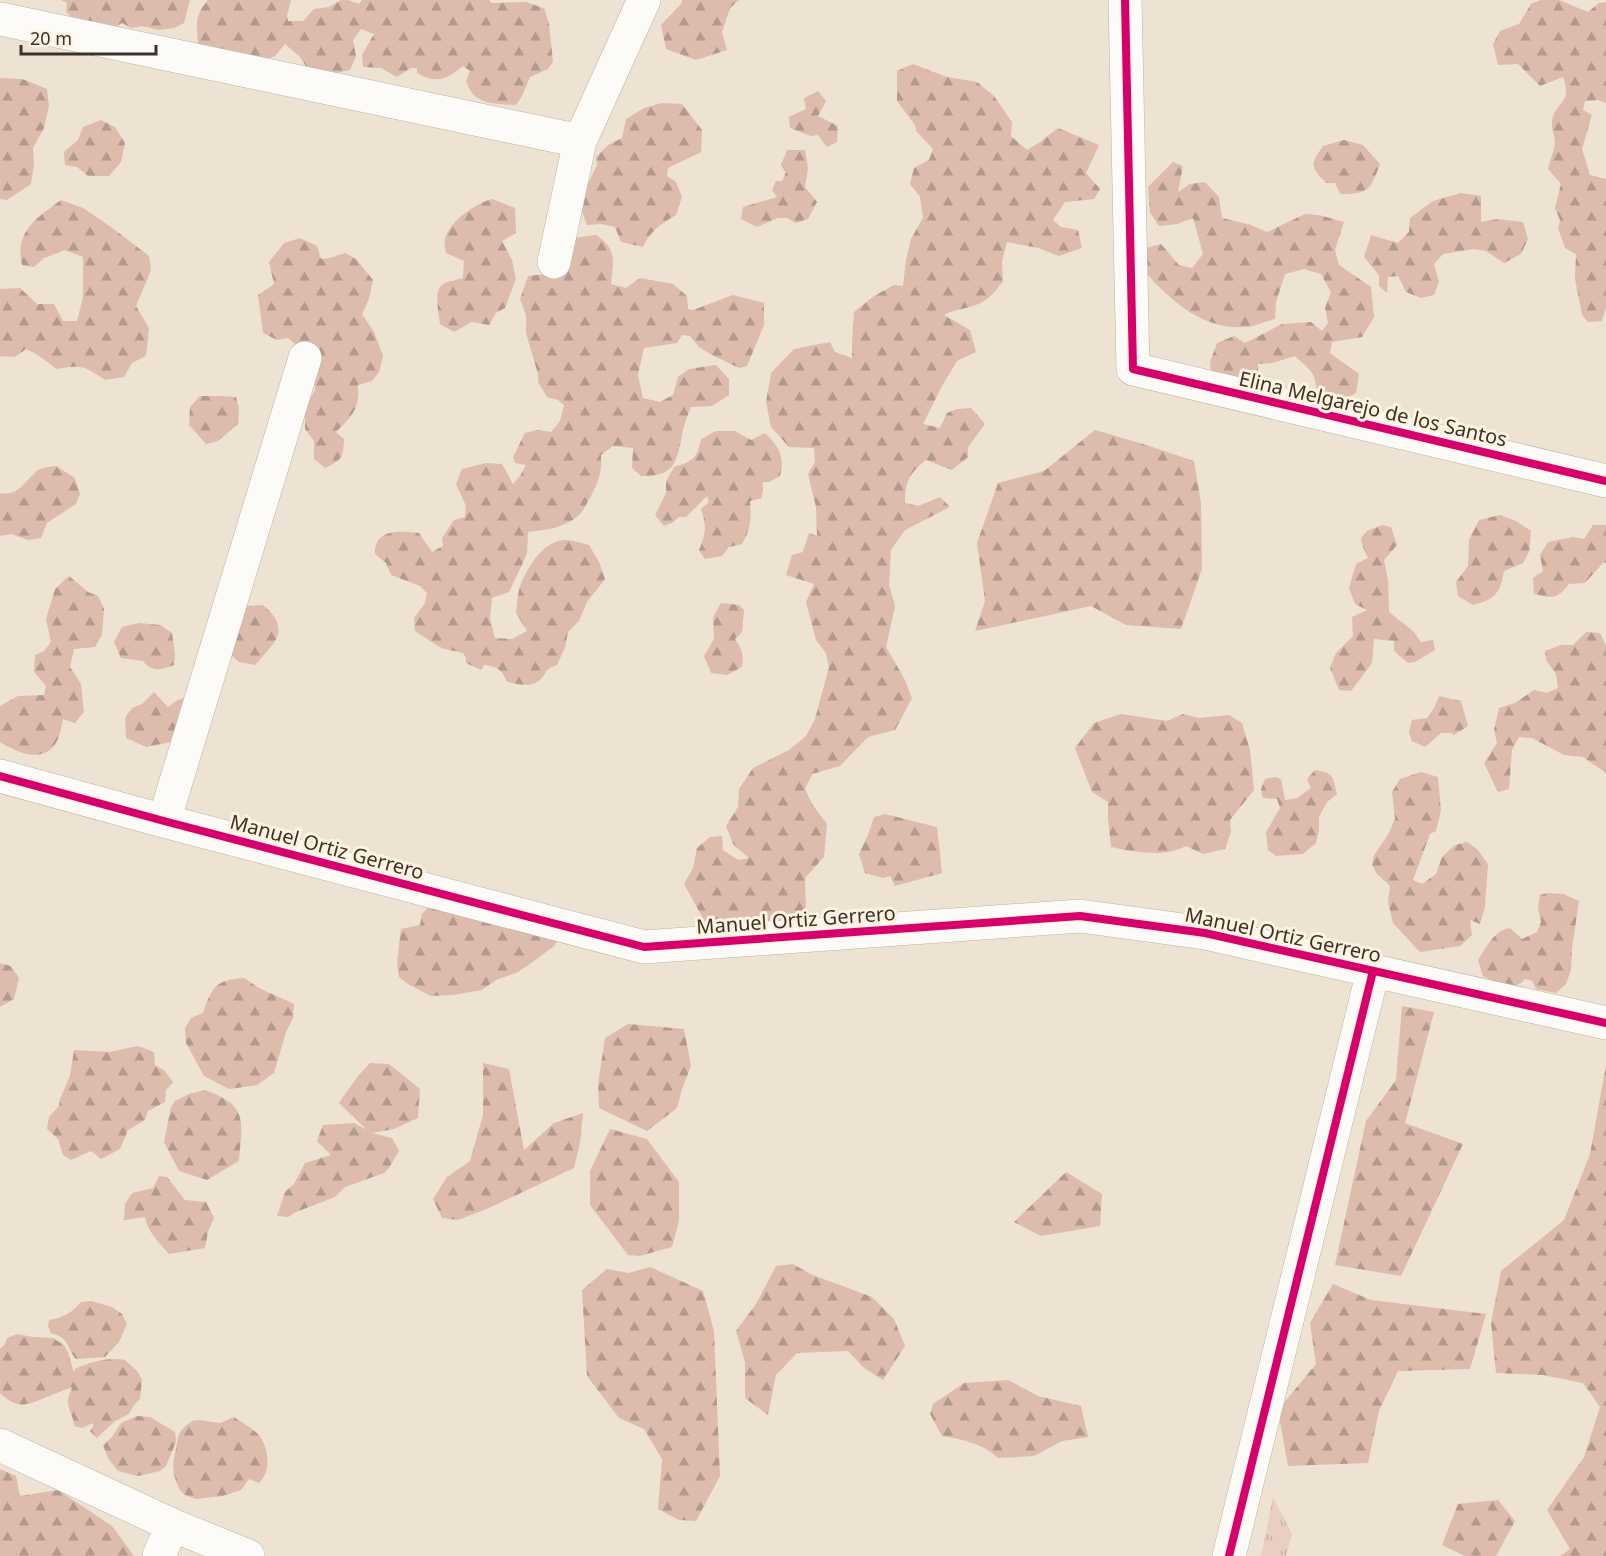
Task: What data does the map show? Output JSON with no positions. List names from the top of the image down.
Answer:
{
  "streets": {
    "street": ["Elina Melgarejo de los Santos", "Manuel Ortiz Gerrero"]
  },
  "scale_bar": "20 m"
}
